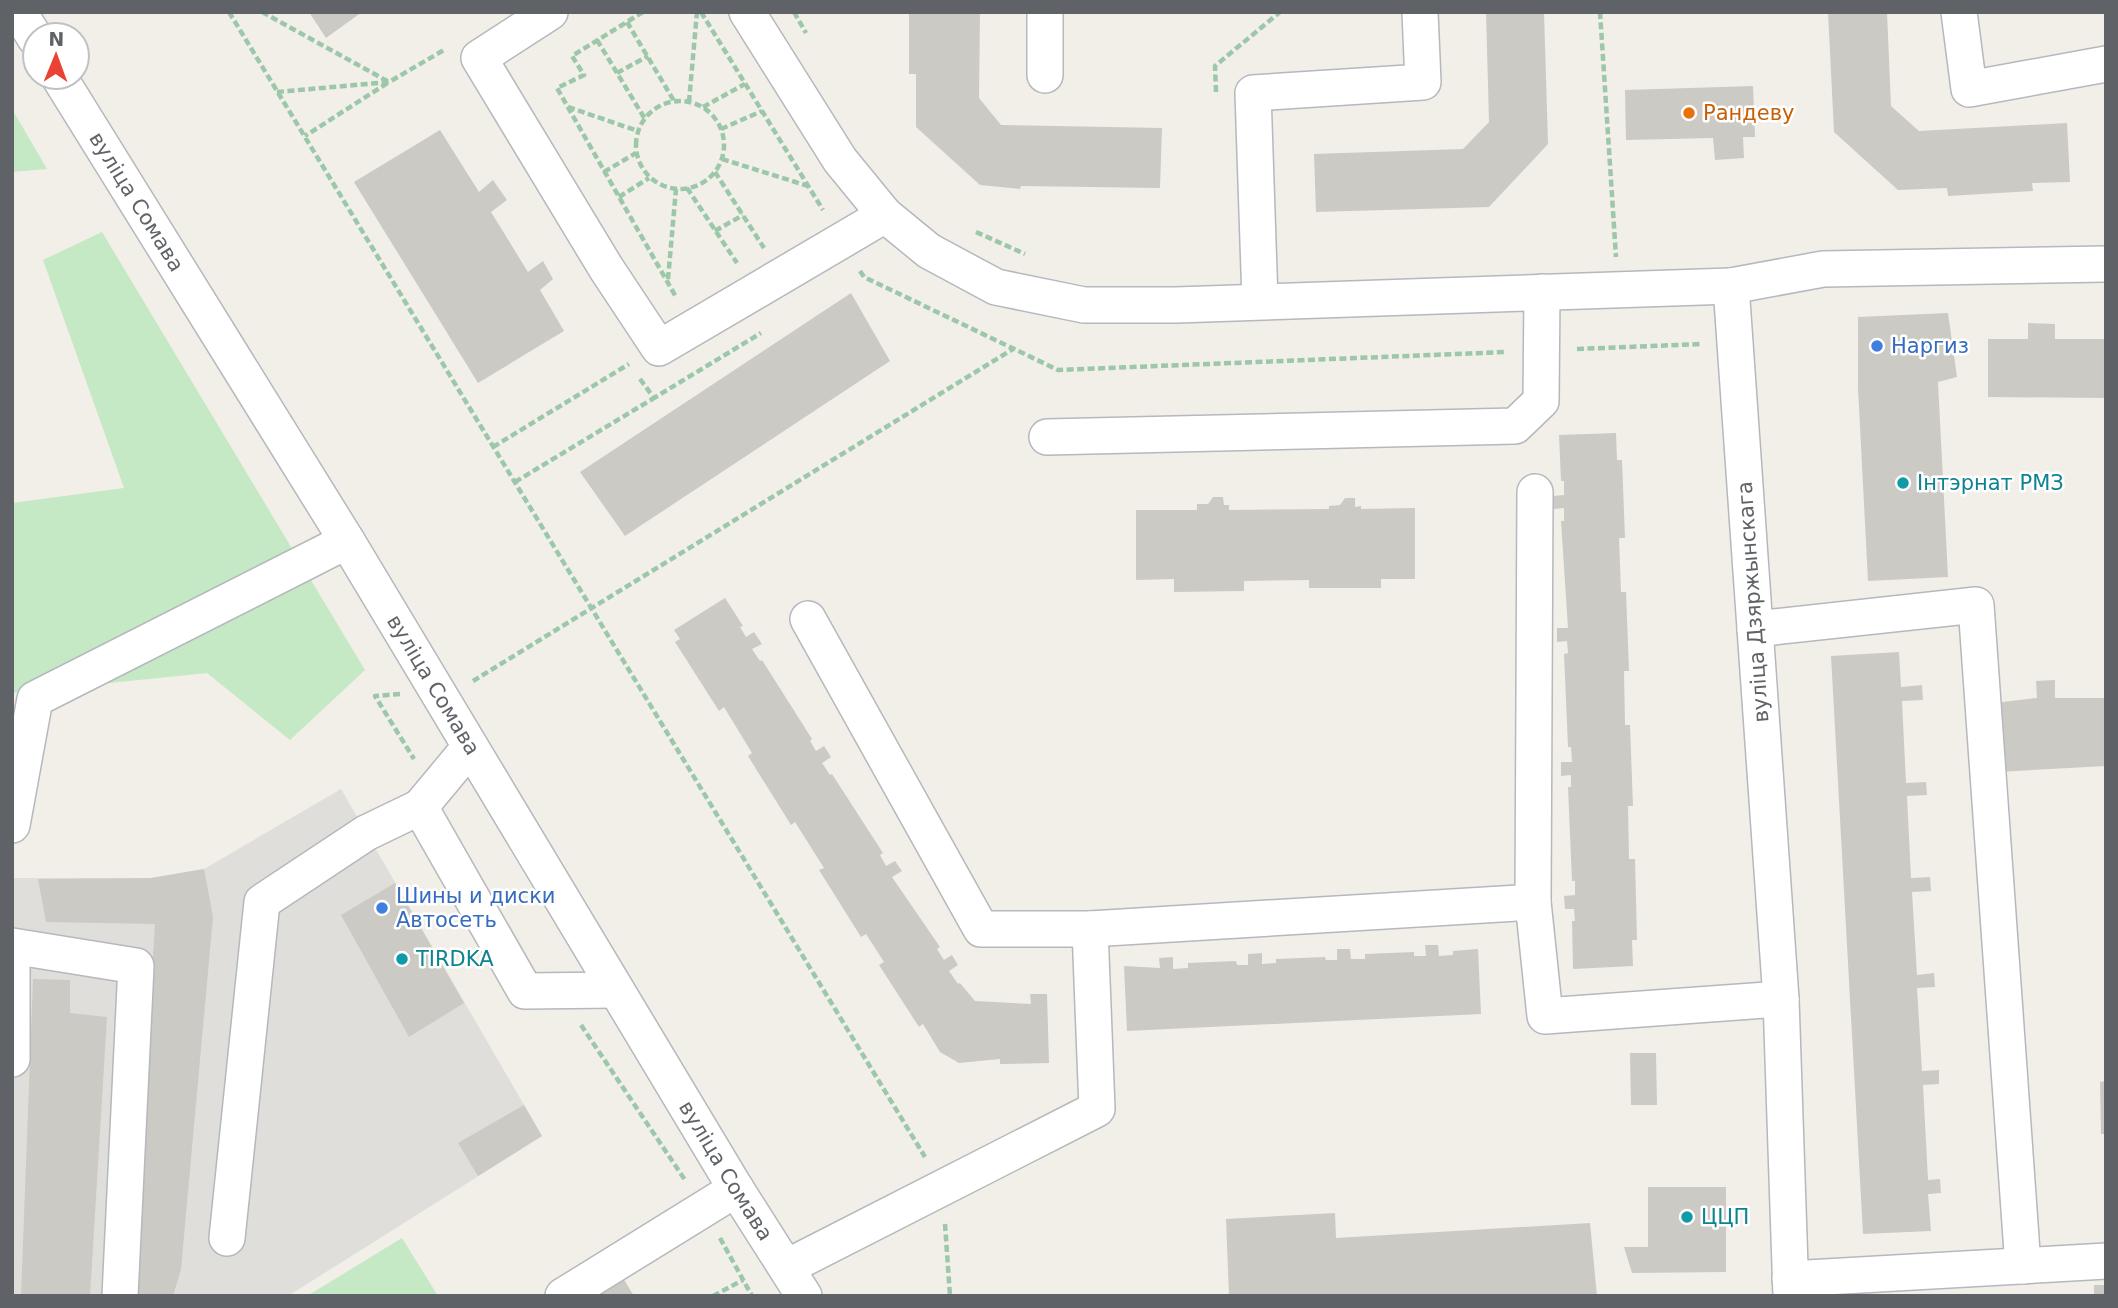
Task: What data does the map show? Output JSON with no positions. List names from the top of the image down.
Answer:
{
  "streets": {
    "street": ["вуліца Сомава", "вуліца Дзяржынскага"]
  },
  "places": [
    "Рандеву",
    "Наргиз",
    "Інтэрнат РМЗ",
    "Шины и диски Автосеть",
    "TIRDKA",
    "ЦЦП"
  ],
  "north": "top"
}
